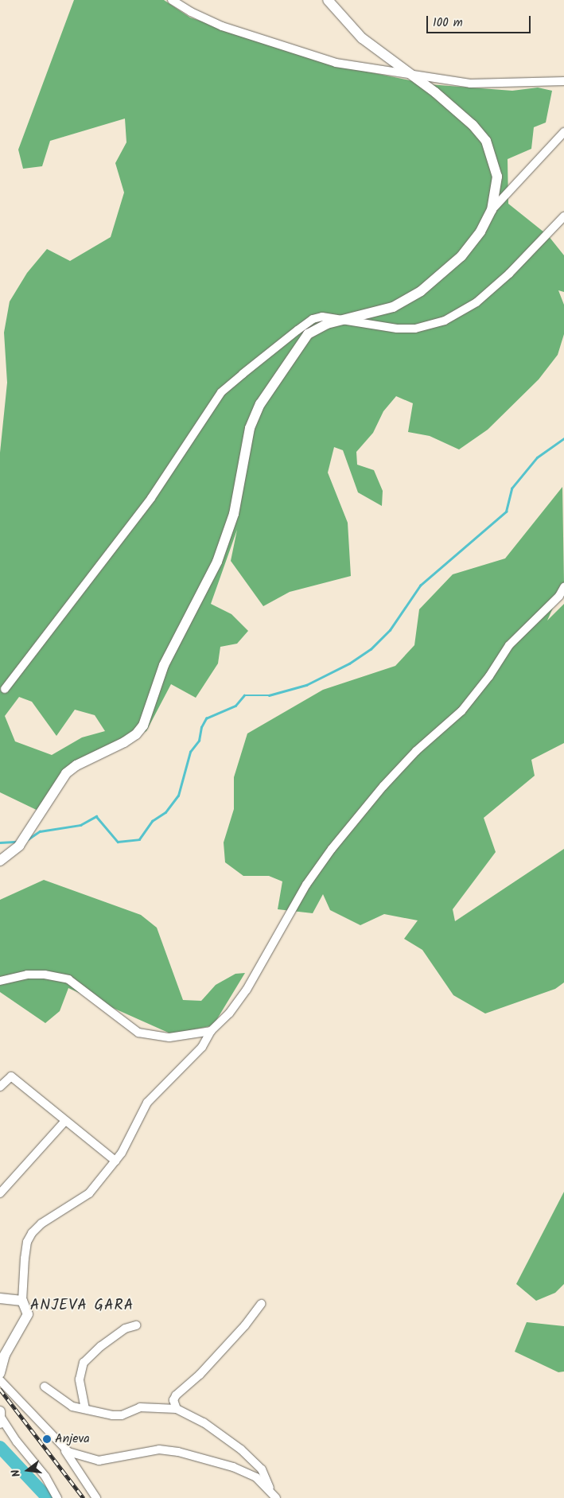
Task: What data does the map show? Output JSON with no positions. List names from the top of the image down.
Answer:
{
  "districts": ["ANJEVA GARA"],
  "places": ["Anjeva"],
  "scale_bar": "100 m",
  "north": "left"
}
